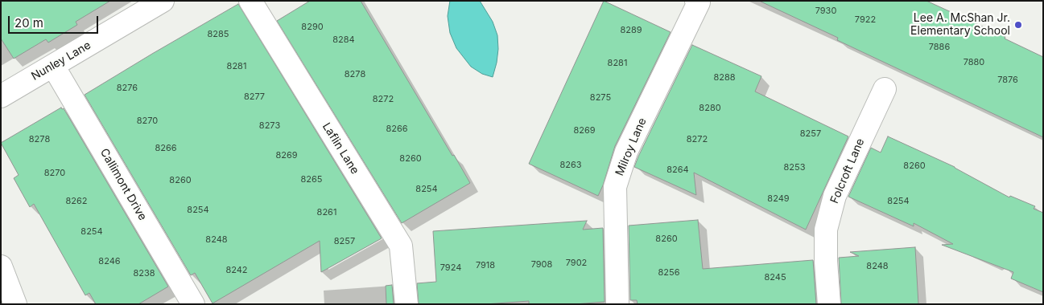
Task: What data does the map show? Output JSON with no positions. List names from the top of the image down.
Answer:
{
  "streets": {
    "street": [
      "Nunley Lane",
      "Milroy Lane",
      "Laflin Lane",
      "Folcroft Lane",
      "Callimont Drive"
    ]
  },
  "crossings": [
    ["Nunley Lane", "Callimont Drive"]
  ],
  "places": ["Lee A. McShan Jr. Elementary School"],
  "house_numbers": [
    "7930",
    "7922",
    "8290",
    "8289",
    "8285",
    "8284",
    "7886",
    "7880",
    "8281",
    "8281",
    "8278",
    "8288",
    "7876",
    "8276",
    "8277",
    "8275",
    "8272",
    "8280",
    "8270",
    "8273",
    "8266",
    "8269",
    "8257",
    "8278",
    "8272",
    "8266",
    "8269",
    "8260",
    "8263",
    "8260",
    "8253",
    "8264",
    "8270",
    "8265",
    "8260",
    "8254",
    "8249",
    "8262",
    "8254",
    "8254",
    "8261",
    "8254",
    "8260",
    "8248",
    "8257",
    "8246",
    "7902",
    "7908",
    "7918",
    "8248",
    "7924",
    "8242",
    "8256",
    "8238",
    "8245"
  ],
  "scale_bar": "20 m"
}
